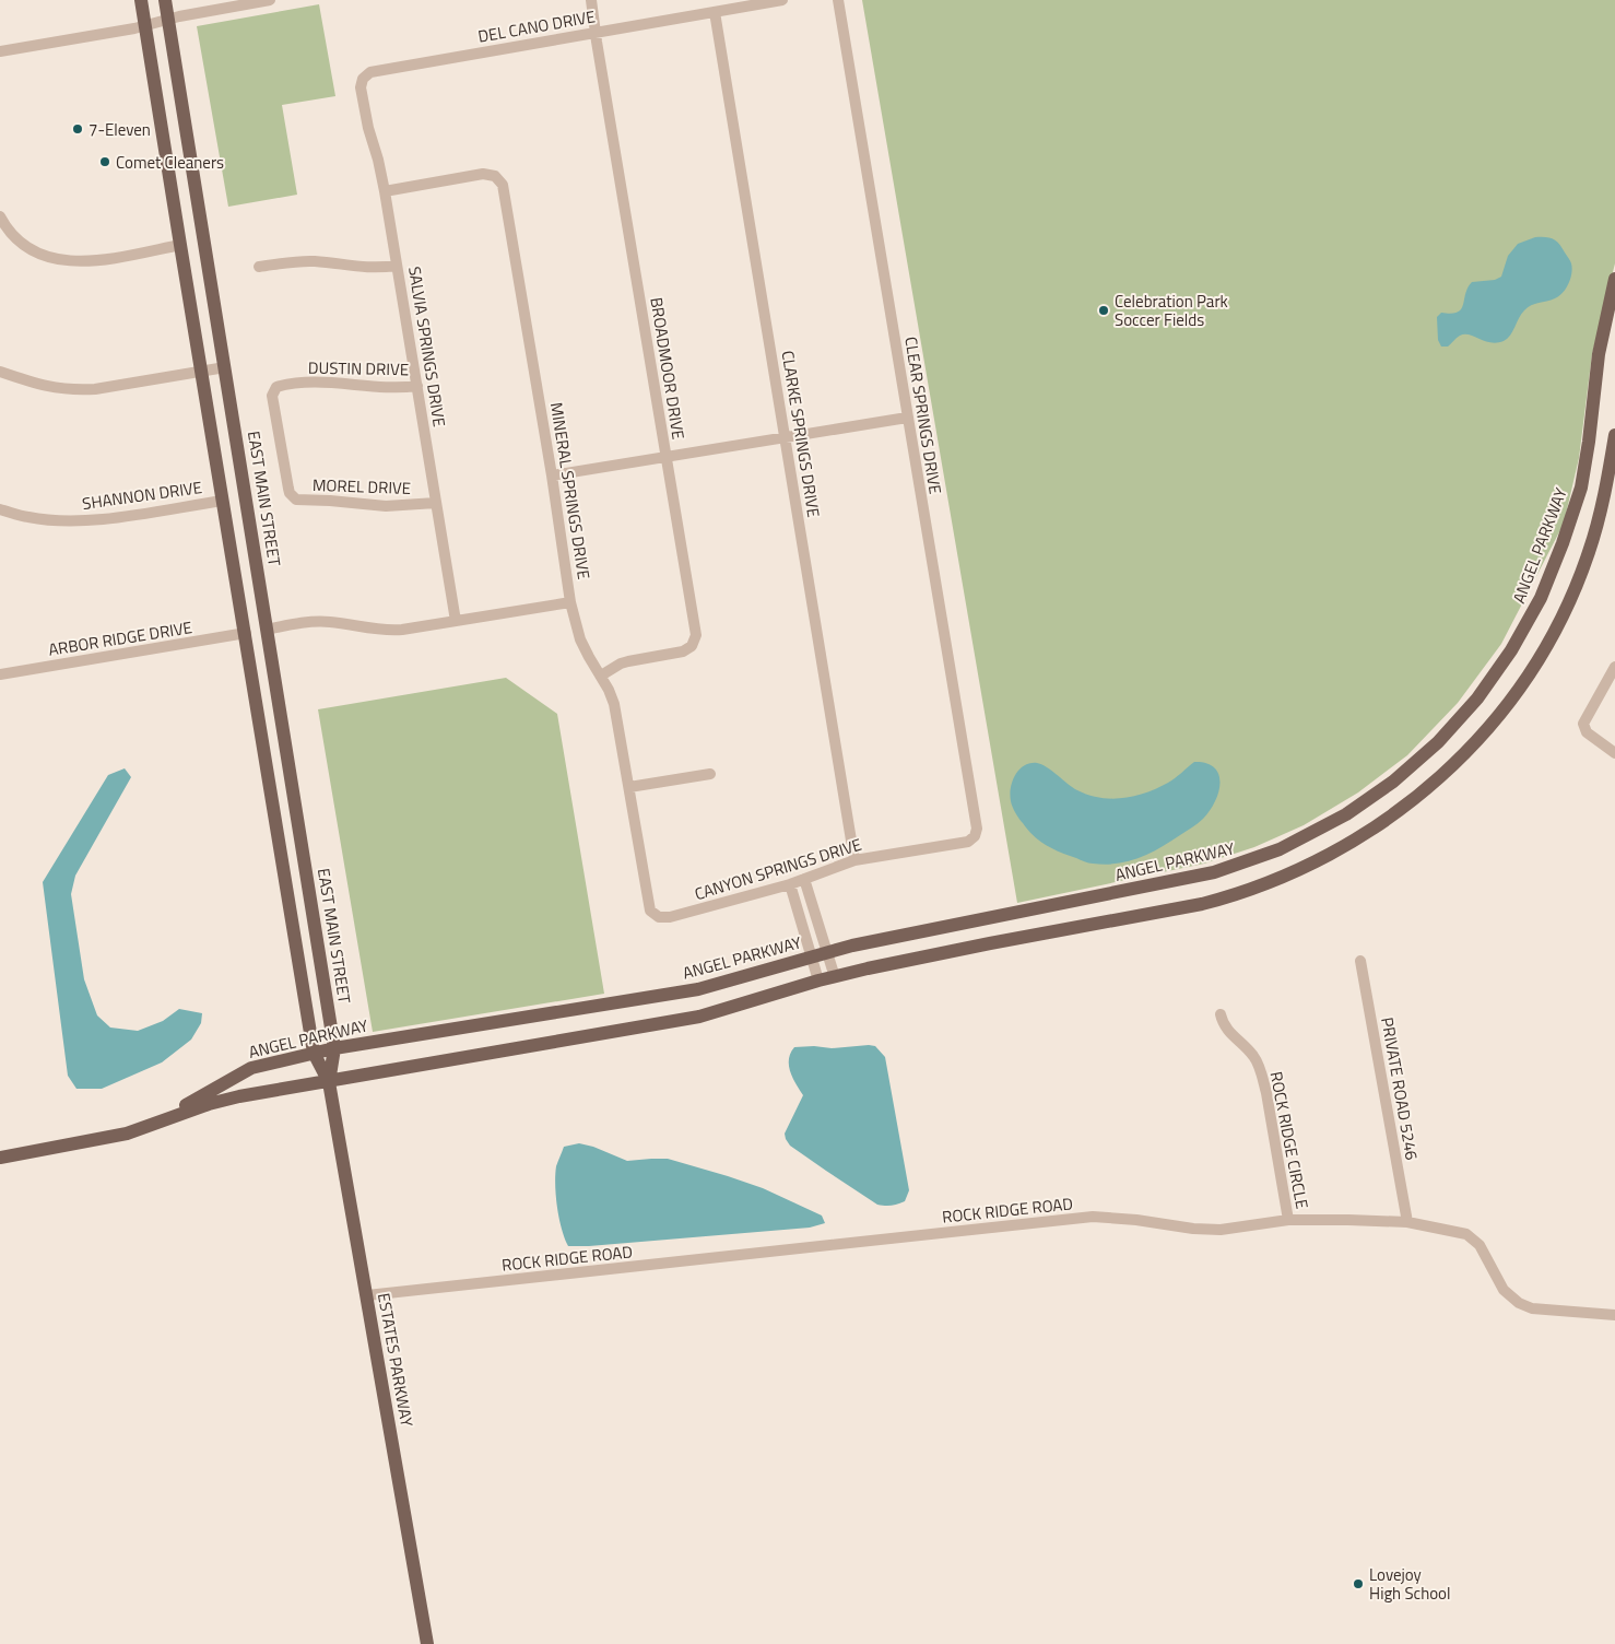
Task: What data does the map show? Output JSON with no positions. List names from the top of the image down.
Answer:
{
  "streets": {
    "main road": ["EAST MAIN STREET", "ANGEL PARKWAY", "ESTATES PARKWAY"],
    "street": [
      "DEL CANO DRIVE",
      "SALVIA SPRINGS DRIVE",
      "DUSTIN DRIVE",
      "BROADMOOR DRIVE",
      "CLEAR SPRINGS DRIVE",
      "CLARKE SPRINGS DRIVE",
      "MOREL DRIVE",
      "MINERAL SPRINGS DRIVE",
      "SHANNON DRIVE",
      "ARBOR RIDGE DRIVE",
      "CANYON SPRINGS DRIVE",
      "PRIVATE ROAD 5246",
      "ROCK RIDGE CIRCLE",
      "ROCK RIDGE ROAD"
    ]
  },
  "crossings": [
    ["DEL CANO DRIVE", "SALVIA SPRINGS DRIVE"],
    ["DEL CANO DRIVE", "BROADMOOR DRIVE"],
    ["DEL CANO DRIVE", "CLARKE SPRINGS DRIVE"],
    ["SALVIA SPRINGS DRIVE", "DUSTIN DRIVE"],
    ["SALVIA SPRINGS DRIVE", "MOREL DRIVE"],
    ["SALVIA SPRINGS DRIVE", "MINERAL SPRINGS DRIVE"],
    ["DUSTIN DRIVE", "MOREL DRIVE"],
    ["BROADMOOR DRIVE", "MINERAL SPRINGS DRIVE"],
    ["CLEAR SPRINGS DRIVE", "CANYON SPRINGS DRIVE"],
    ["CLARKE SPRINGS DRIVE", "CANYON SPRINGS DRIVE"],
    ["MINERAL SPRINGS DRIVE", "CANYON SPRINGS DRIVE"],
    ["EAST MAIN STREET", "ANGEL PARKWAY"],
    ["EAST MAIN STREET", "ESTATES PARKWAY"],
    ["PRIVATE ROAD 5246", "ROCK RIDGE ROAD"],
    ["ROCK RIDGE CIRCLE", "ROCK RIDGE ROAD"],
    ["ROCK RIDGE ROAD", "ESTATES PARKWAY"]
  ],
  "places": [
    "7-Eleven",
    "Comet Cleaners",
    "Celebration Park Soccer Fields",
    "Lovejoy High School"
  ]
}
